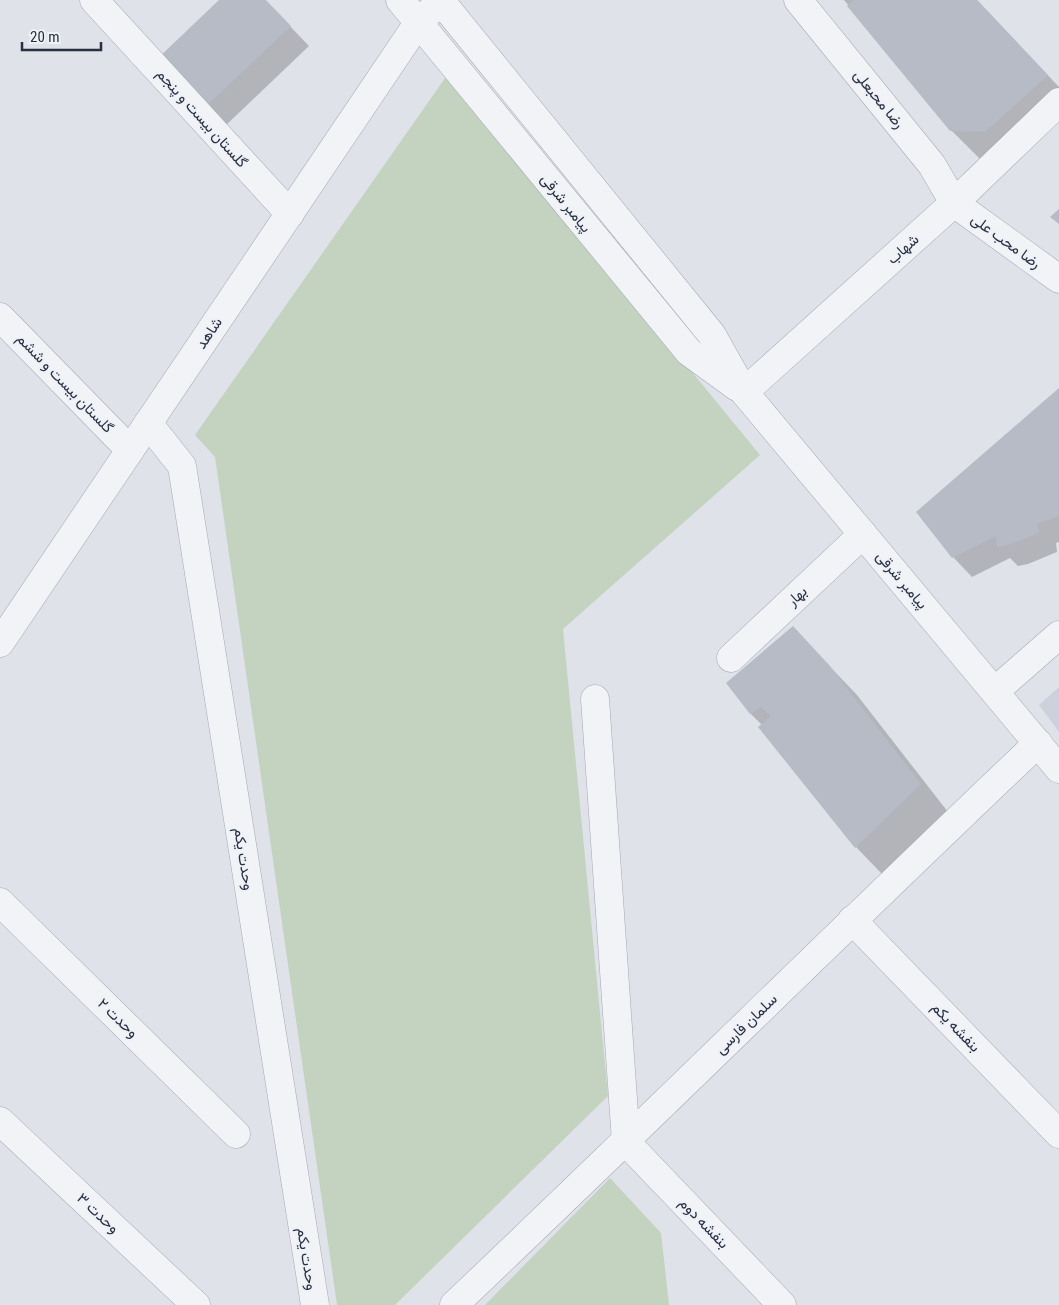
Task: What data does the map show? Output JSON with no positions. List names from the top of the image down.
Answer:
{
  "streets": {
    "street": [
      "رضا محبعلی",
      "گلستان بیست و پنجم",
      "پیامبر شرقی",
      "رضا محب علی",
      "شهاب",
      "شاهد",
      "گلستان بیست و ششم",
      "بهار",
      "وحدت یکم",
      "وحدت ۲",
      "سلمان فارسی",
      "بنفشه یکم",
      "وحدت ۳",
      "بنفشه دوم"
    ]
  },
  "crossings": [
    ["رضا محبعلی", "رضا محب علی"],
    ["رضا محبعلی", "شهاب"],
    ["گلستان بیست و پنجم", "شاهد"],
    ["پیامبر شرقی", "شهاب"],
    ["پیامبر شرقی", "شاهد"],
    ["پیامبر شرقی", "بهار"],
    ["پیامبر شرقی", "سلمان فارسی"],
    ["رضا محب علی", "شهاب"],
    ["شاهد", "گلستان بیست و ششم"],
    ["شاهد", "وحدت یکم"],
    ["سلمان فارسی", "بنفشه یکم"],
    ["سلمان فارسی", "بنفشه دوم"]
  ],
  "scale_bar": "20 m"
}
